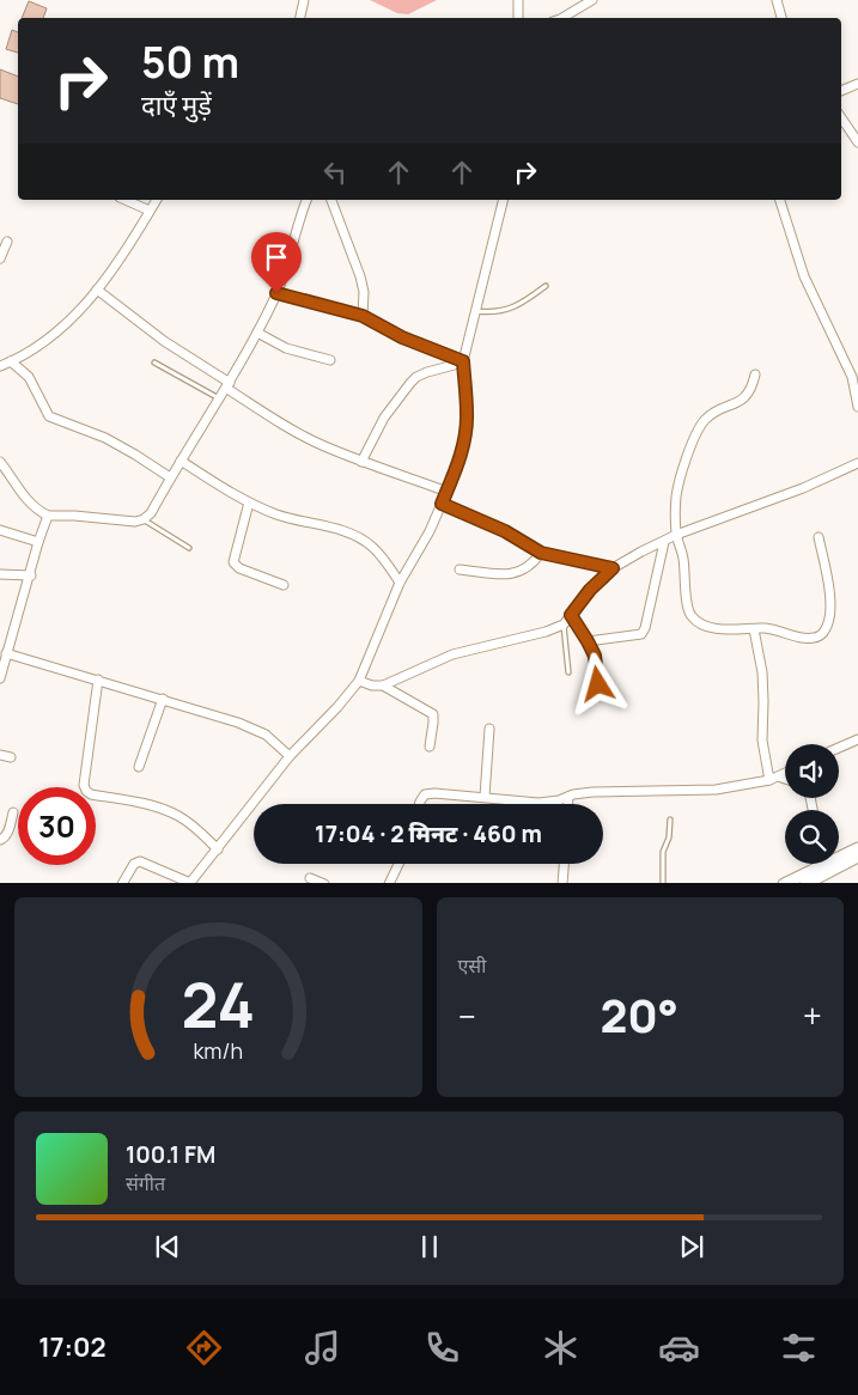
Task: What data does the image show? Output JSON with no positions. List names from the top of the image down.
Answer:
{
  "page": {
    "turn": ["50 m", "दाएँ मुड़ें"],
    "limit": "30",
    "trip": "17:04 · 2 मिनट · 460 m",
    "tile": "एसी",
    "heat": ["−", "20°", "+"],
    "song": ["100.1 FM", "संगीत"],
    "tabs": "17:02",
    "gauge": ["24", "km/h"]
  }
}
